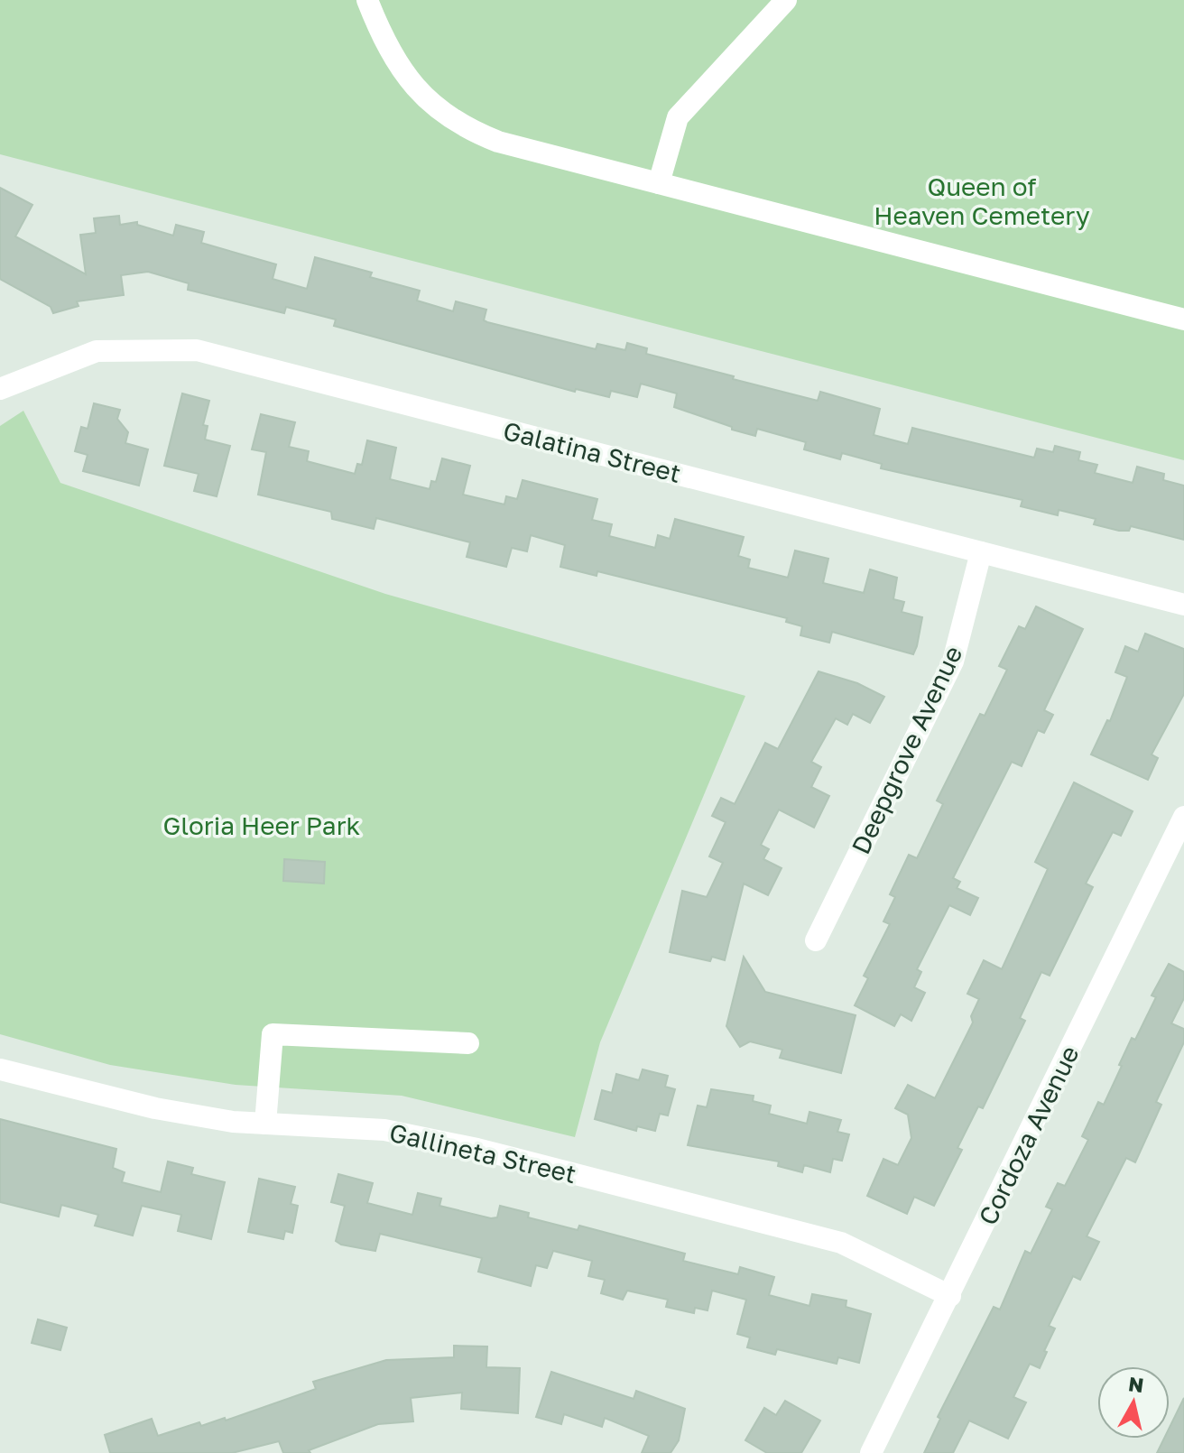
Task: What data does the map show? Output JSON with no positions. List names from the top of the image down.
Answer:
{
  "streets": {
    "street": [
      "Galatina Street",
      "Deepgrove Avenue",
      "Cordoza Avenue",
      "Gallineta Street"
    ]
  },
  "crossings": [
    ["Galatina Street", "Deepgrove Avenue"],
    ["Cordoza Avenue", "Gallineta Street"]
  ],
  "parks": ["Queen of Heaven Cemetery", "Gloria Heer Park"],
  "north": "top"
}
